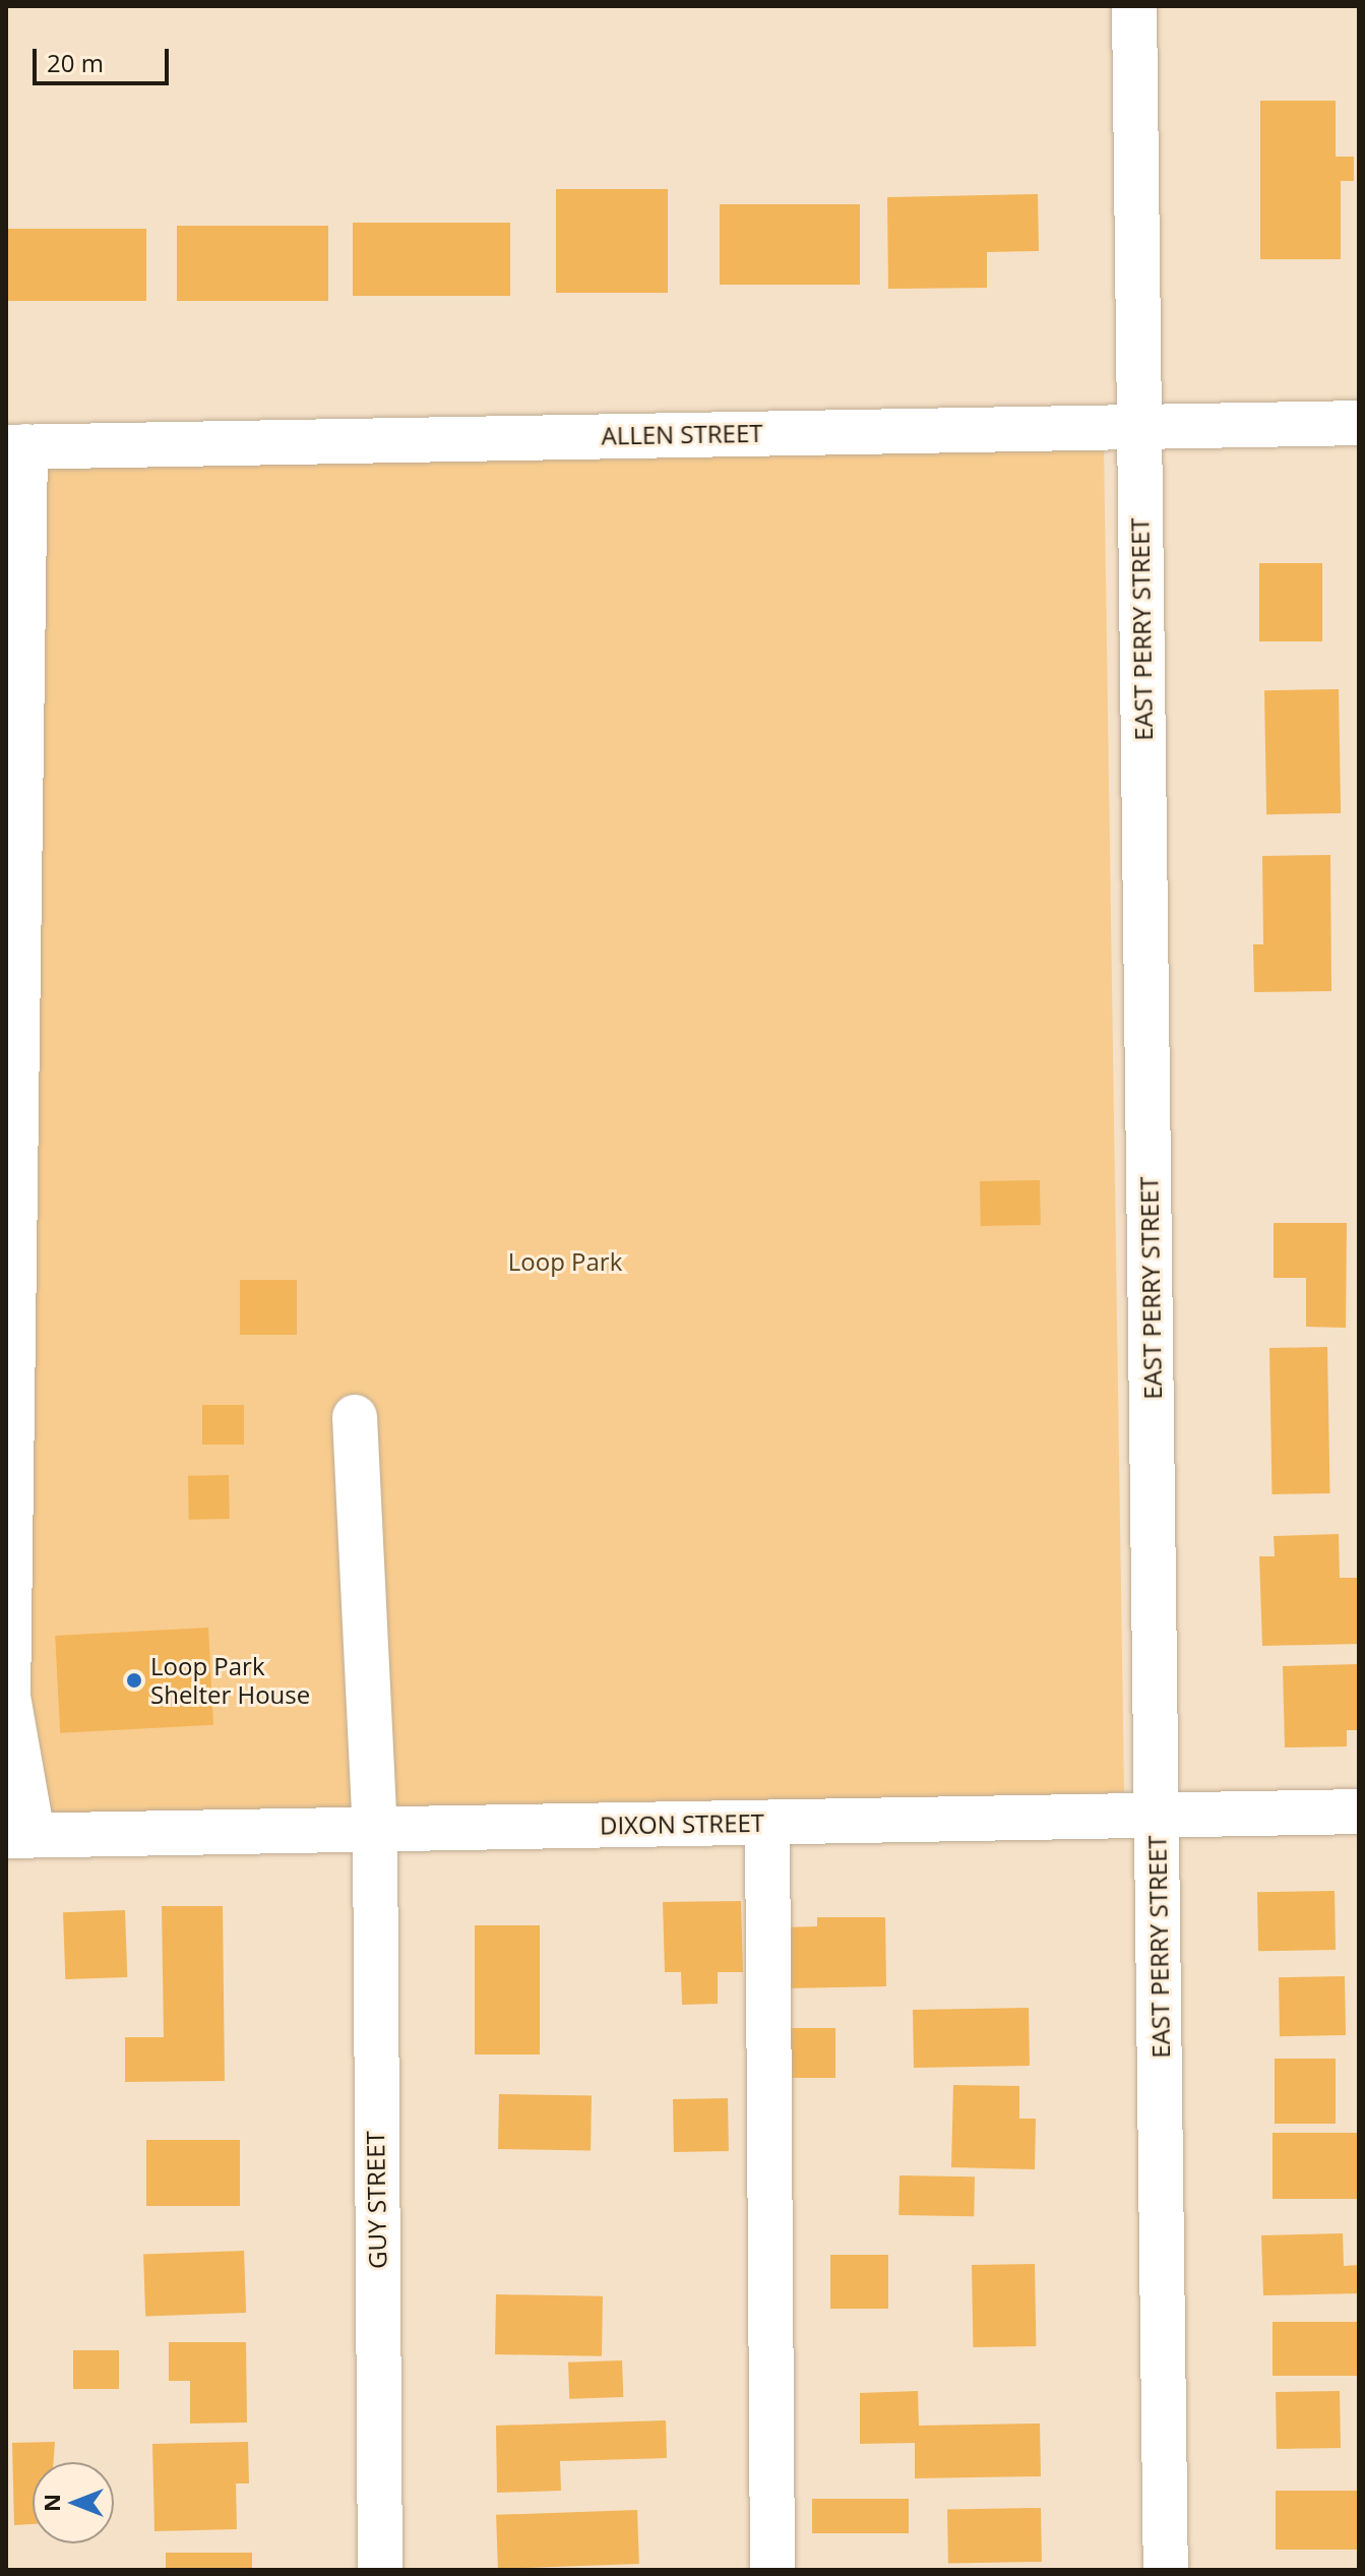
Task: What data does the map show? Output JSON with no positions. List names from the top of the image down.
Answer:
{
  "streets": {
    "street": [
      "ALLEN STREET",
      "EAST PERRY STREET",
      "DIXON STREET",
      "GUY STREET"
    ]
  },
  "crossings": [
    ["ALLEN STREET", "EAST PERRY STREET"],
    ["EAST PERRY STREET", "DIXON STREET"],
    ["DIXON STREET", "GUY STREET"]
  ],
  "parks": ["Loop Park"],
  "places": ["Loop Park Shelter House"],
  "scale_bar": "20 m",
  "north": "left"
}
